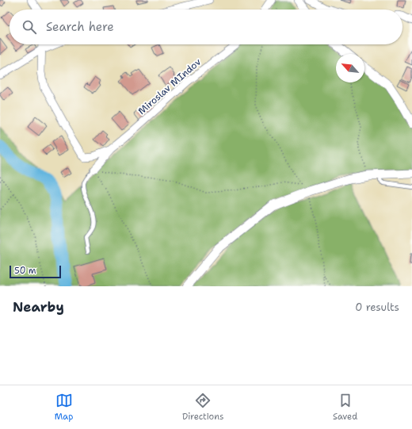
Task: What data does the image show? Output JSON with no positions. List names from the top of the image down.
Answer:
{
  "streets": {
    "street": ["Miroslav MIndov"]
  },
  "scale_bar": "50 m",
  "north": "top left",
  "page": {
    "search": "Search here",
    "scale": "50 m",
    "heading": ["Nearby", "0 results"],
    "nav": ["Map", "Directions", "Saved"]
  }
}
